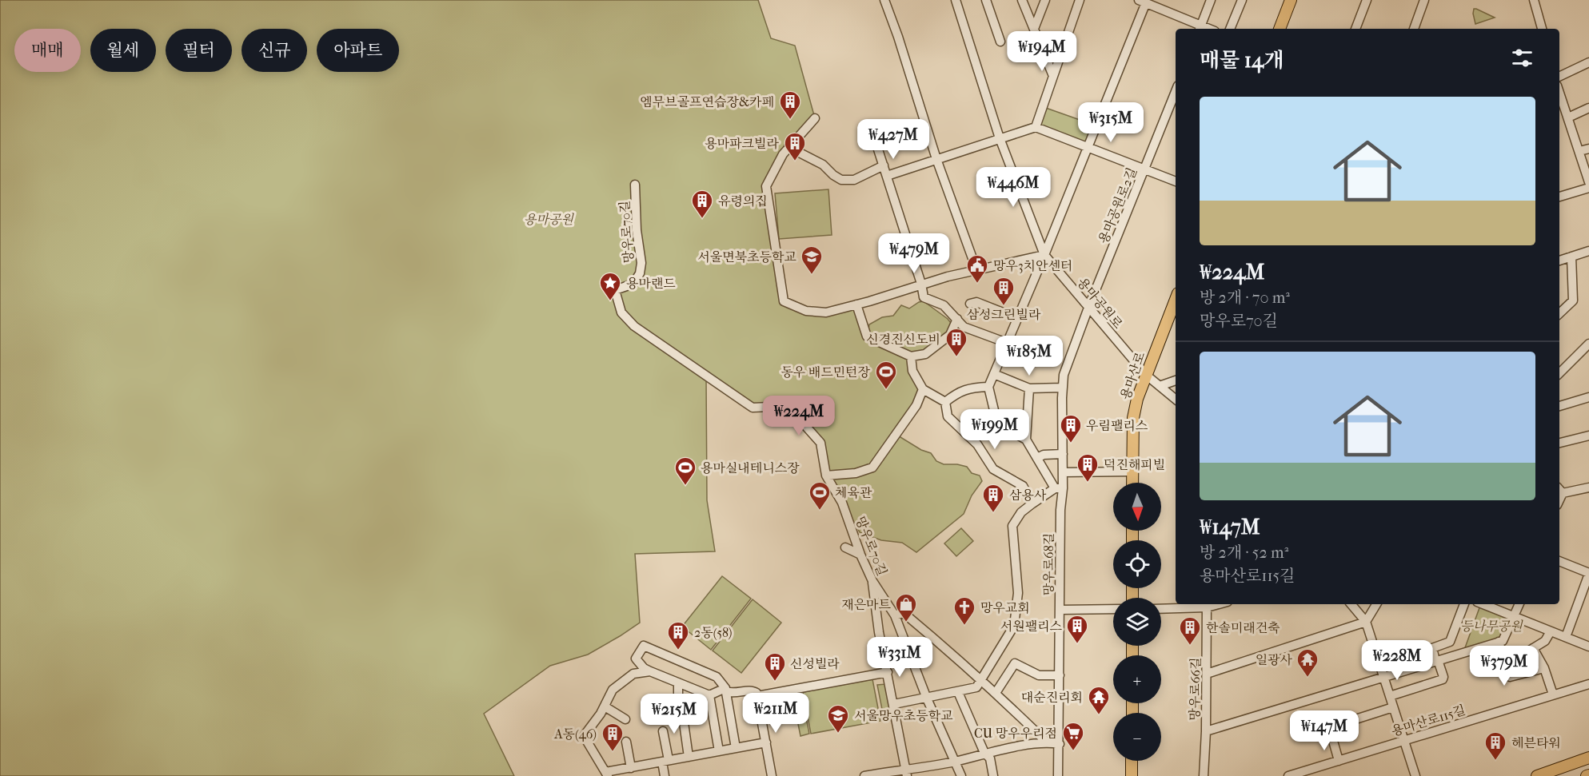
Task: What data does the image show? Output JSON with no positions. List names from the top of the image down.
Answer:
{
  "streets": {
    "main road": ["용마산로"],
    "street": [
      "용마공원로2길",
      "망우로70길",
      "용마공원로",
      "망우로68길",
      "망우로66길",
      "용마산로115길"
    ]
  },
  "crossings": [
    ["용마공원로2길", "용마공원로"],
    ["용마공원로2길", "망우로68길"],
    ["용마공원로", "용마산로"],
    ["용마공원로", "망우로68길"]
  ],
  "parks": ["용마공원", "등나무공원"],
  "places": {
    "building": [
      "엠무브골프연습장&카페",
      "용마파크빌라",
      "유령의집",
      "삼성그린빌라",
      "신경진신도비",
      "우림팰리스",
      "덕진해피빌",
      "삼용사",
      "서원팰리스",
      "한솔미래건축",
      "2동(58)",
      "신성빌라",
      "A동(46)",
      "헤븐타워"
    ],
    "school or university": ["서울면북초등학교", "서울망우초등학교"],
    "public building": ["망우3치안센터"],
    "place": ["용마랜드"],
    "sports": ["동우 배드민턴장", "용마실내테니스장", "체육관"],
    "shop": ["재은마트"],
    "church": ["망우교회"],
    "temple": ["일광사", "대순진리회"],
    "supermarket": ["CU 망우우리점"]
  },
  "north": "bottom",
  "page": {
    "chip": [
      "매매",
      "월세",
      "필터",
      "신규",
      "아파트"
    ],
    "heading": "매물 14개",
    "price": [
      "₩194M",
      "₩315M",
      "₩427M",
      "₩446M",
      "₩479M",
      "₩185M",
      "₩224M",
      "₩199M",
      "₩331M",
      "₩228M",
      "₩379M",
      "₩211M",
      "₩215M",
      "₩147M"
    ],
    "list": [
      {
        "name": "₩224M",
        "note": "방 2개 · 70 m² · 망우로70길"
      },
      {
        "name": "₩147M",
        "note": "방 2개 · 52 m² · 용마산로115길"
      }
    ],
    "map_buttons": ["+", "−"]
  }
}
